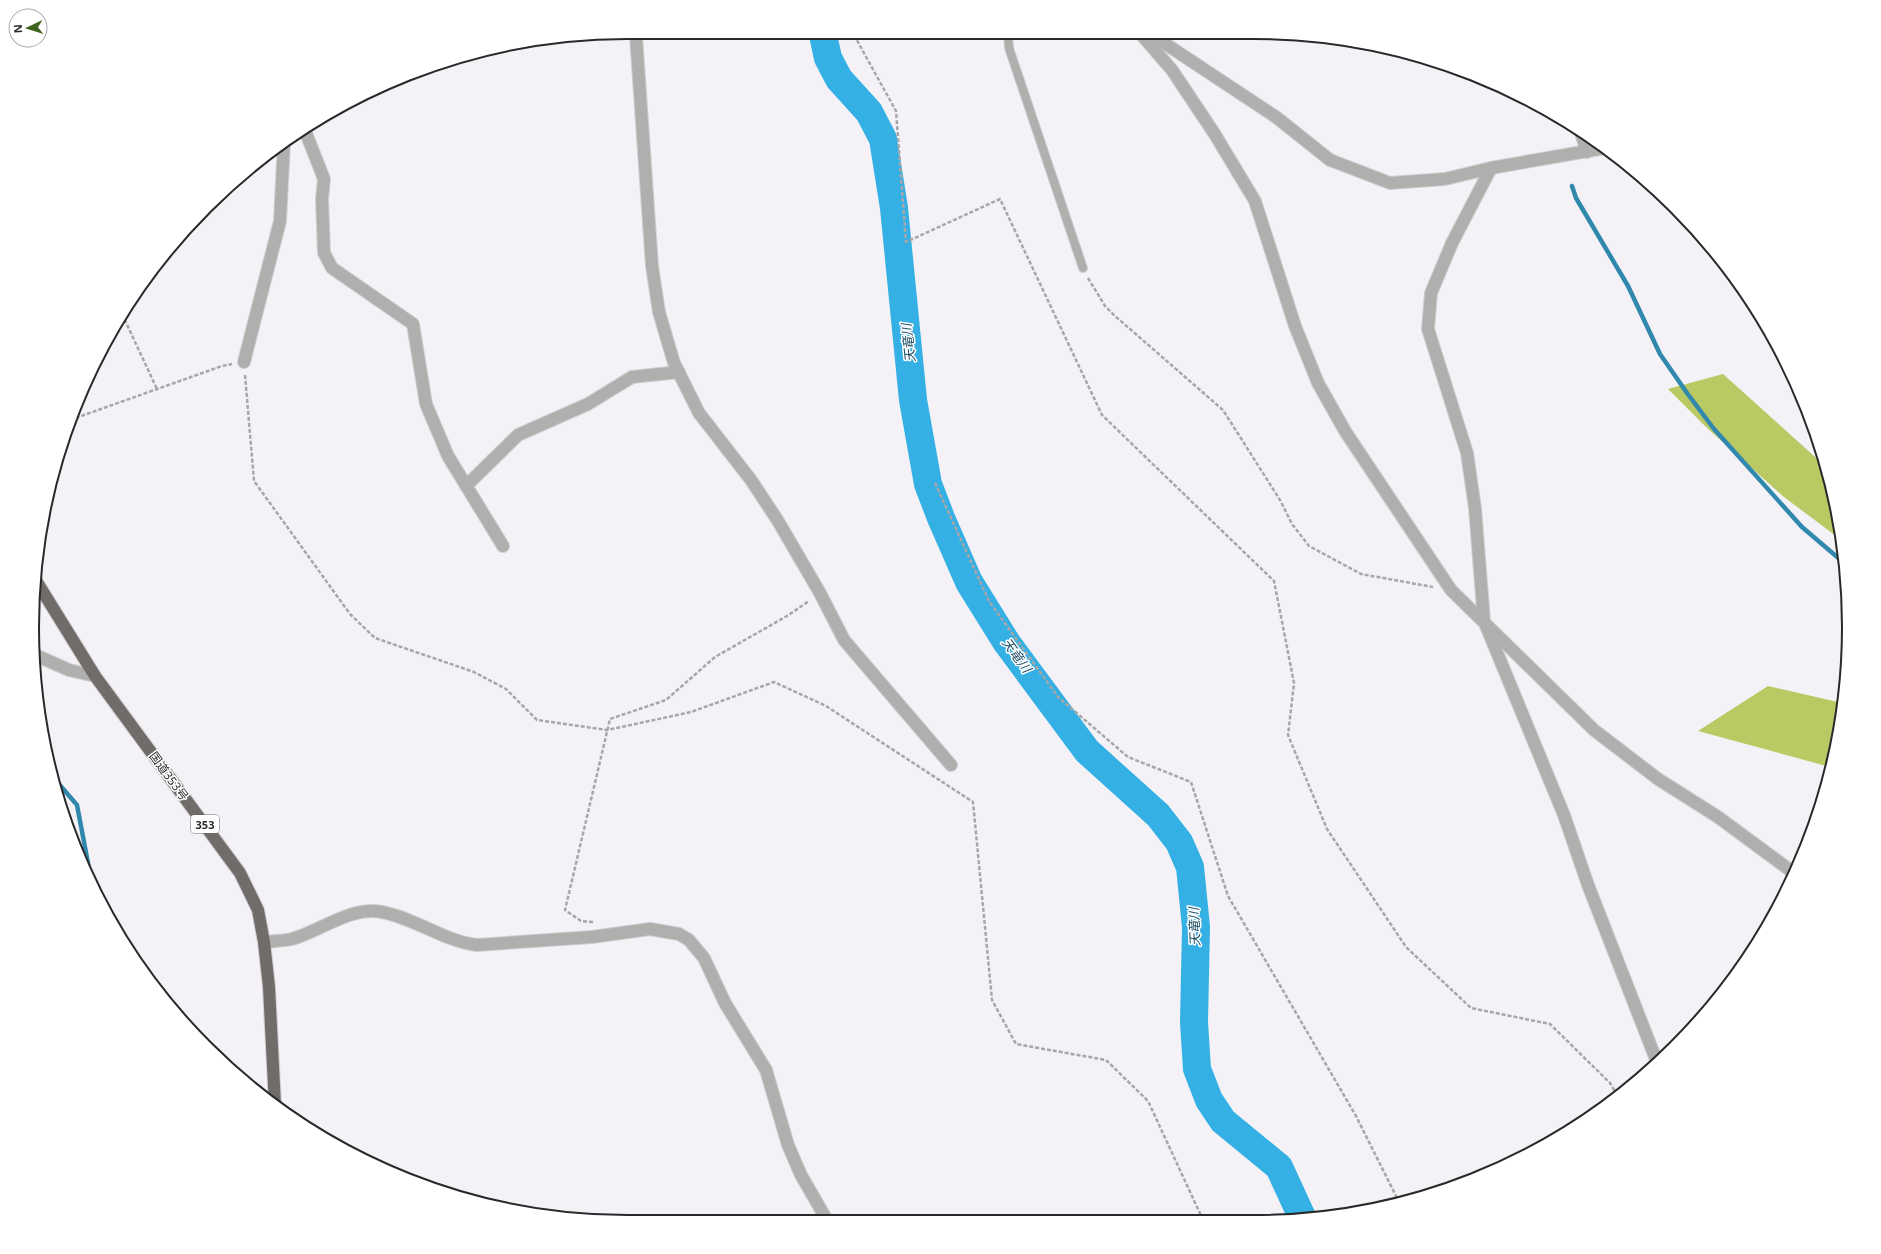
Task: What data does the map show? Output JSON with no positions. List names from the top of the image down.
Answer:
{
  "streets": {
    "highway": ["国道353号", "353"]
  },
  "water": ["天竜川"],
  "north": "left"
}
